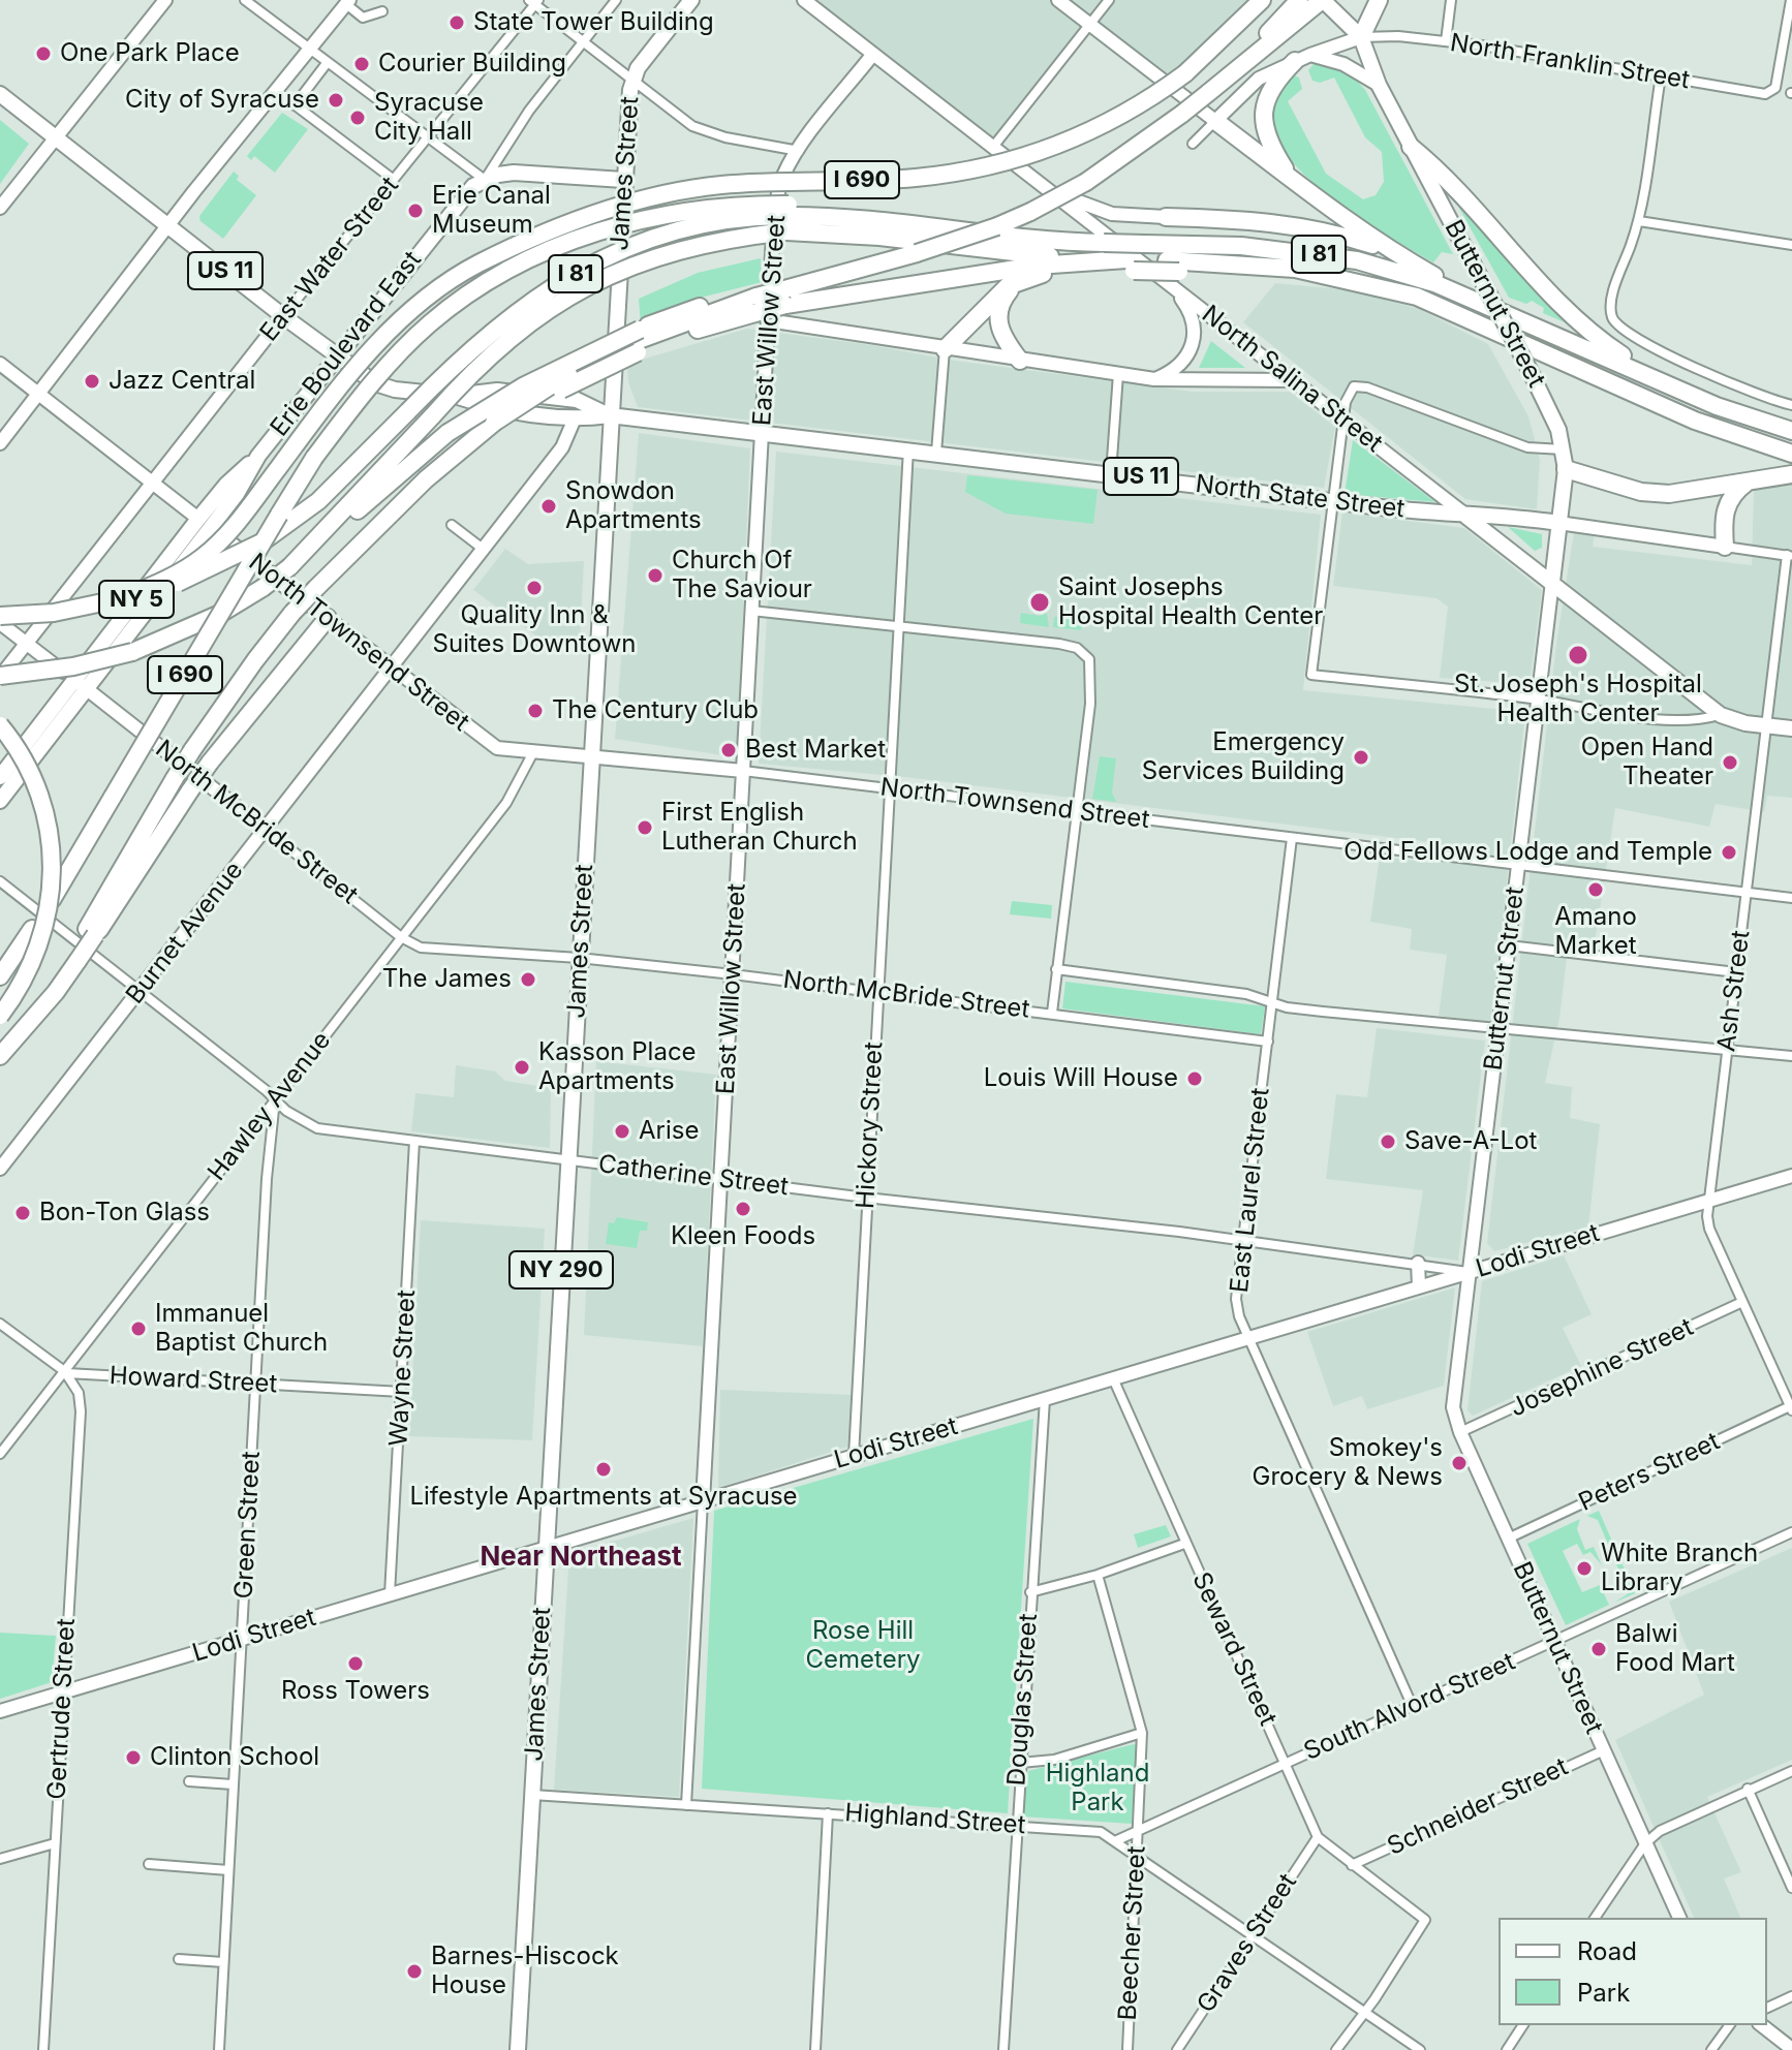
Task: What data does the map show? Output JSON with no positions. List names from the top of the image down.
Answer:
{
  "streets": {
    "highway": ["I 690", "I 81"],
    "main road": [
      "James Street",
      "US 11",
      "Butternut Street",
      "Erie Boulevard East",
      "North Salina Street",
      "North State Street",
      "NY 5",
      "North Townsend Street",
      "NY 290"
    ],
    "street": [
      "North Franklin Street",
      "East Water Street",
      "East Willow Street",
      "North McBride Street",
      "Burnet Avenue",
      "Ash Street",
      "Hawley Avenue",
      "Hickory Street",
      "Catherine Street",
      "East Laurel Street",
      "Lodi Street",
      "Wayne Street",
      "Josephine Street",
      "Howard Street",
      "Peters Street",
      "Green Street",
      "Seward Street",
      "Douglas Street",
      "South Alvord Street",
      "Gertrude Street",
      "Schneider Street",
      "Highland Street",
      "Beecher Street",
      "Graves Street"
    ]
  },
  "crossings": [
    ["North Franklin Street", "Butternut Street"],
    ["James Street", "North State Street"],
    ["James Street", "North Townsend Street"],
    ["James Street", "North McBride Street"],
    ["James Street", "Catherine Street"],
    ["James Street", "Lodi Street"],
    ["James Street", "Highland Street"],
    ["I 81", "East Water Street"],
    ["East Water Street", "US 11"],
    ["East Water Street", "North McBride Street"],
    ["US 11", "Erie Boulevard East"],
    ["US 11", "North State Street"],
    ["Butternut Street", "North Salina Street"],
    ["Butternut Street", "North State Street"],
    ["Butternut Street", "North Townsend Street"],
    ["Butternut Street", "North McBride Street"],
    ["Butternut Street", "Catherine Street"],
    ["Butternut Street", "Lodi Street"],
    ["Butternut Street", "Josephine Street"],
    ["Butternut Street", "Peters Street"],
    ["Butternut Street", "South Alvord Street"],
    ["Butternut Street", "Schneider Street"],
    ["East Willow Street", "North Salina Street"],
    ["East Willow Street", "North State Street"],
    ["East Willow Street", "North Townsend Street"],
    ["East Willow Street", "North McBride Street"],
    ["East Willow Street", "Catherine Street"],
    ["East Willow Street", "Lodi Street"],
    ["East Willow Street", "Highland Street"],
    ["Erie Boulevard East", "North State Street"],
    ["Erie Boulevard East", "North Townsend Street"],
    ["Erie Boulevard East", "North McBride Street"],
    ["North Salina Street", "North State Street"],
    ["North Salina Street", "Ash Street"],
    ["North State Street", "Burnet Avenue"],
    ["North State Street", "Ash Street"],
    ["North State Street", "Hickory Street"],
    ["North Townsend Street", "Burnet Avenue"],
    ["North Townsend Street", "Ash Street"],
    ["North Townsend Street", "Hawley Avenue"],
    ["North Townsend Street", "Hickory Street"],
    ["North Townsend Street", "East Laurel Street"],
    ["North McBride Street", "Burnet Avenue"],
    ["North McBride Street", "Ash Street"],
    ["North McBride Street", "Hawley Avenue"],
    ["North McBride Street", "Hickory Street"],
    ["North McBride Street", "East Laurel Street"],
    ["Burnet Avenue", "Catherine Street"],
    ["Ash Street", "Lodi Street"],
    ["Ash Street", "Josephine Street"],
    ["Ash Street", "Peters Street"],
    ["Hawley Avenue", "Catherine Street"],
    ["Hawley Avenue", "Howard Street"],
    ["Hawley Avenue", "Green Street"],
    ["Hawley Avenue", "Gertrude Street"],
    ["Hickory Street", "Catherine Street"],
    ["Hickory Street", "Lodi Street"],
    ["Catherine Street", "East Laurel Street"],
    ["Catherine Street", "Lodi Street"],
    ["Catherine Street", "Wayne Street"],
    ["Catherine Street", "Green Street"],
    ["East Laurel Street", "Lodi Street"],
    ["East Laurel Street", "South Alvord Street"],
    ["Lodi Street", "Wayne Street"],
    ["Lodi Street", "Green Street"],
    ["Lodi Street", "Seward Street"],
    ["Lodi Street", "Douglas Street"],
    ["Lodi Street", "Gertrude Street"],
    ["Wayne Street", "Howard Street"],
    ["Howard Street", "Green Street"],
    ["Howard Street", "Gertrude Street"],
    ["Seward Street", "South Alvord Street"],
    ["Seward Street", "Schneider Street"],
    ["Seward Street", "Highland Street"],
    ["Seward Street", "Graves Street"],
    ["Douglas Street", "Highland Street"],
    ["South Alvord Street", "Highland Street"],
    ["South Alvord Street", "Beecher Street"],
    ["Highland Street", "Beecher Street"],
    ["Highland Street", "Graves Street"]
  ],
  "districts": ["Near Northeast"],
  "parks": ["Rose Hill Cemetery", "Highland Park"],
  "places": [
    "State Tower Building",
    "One Park Place",
    "Courier Building",
    "City of Syracuse",
    "Syracuse City Hall",
    "Erie Canal Museum",
    "Jazz Central",
    "Snowdon Apartments",
    "Church Of The Saviour",
    "Quality Inn & Suites Downtown",
    "Saint Josephs Hospital Health Center",
    "St. Joseph's Hospital Health Center",
    "The Century Club",
    "Best Market",
    "Emergency Services Building",
    "Open Hand Theater",
    "First English Lutheran Church",
    "Odd Fellows Lodge and Temple",
    "Amano Market",
    "The James",
    "Kasson Place Apartments",
    "Louis Will House",
    "Arise",
    "Save-A-Lot",
    "Kleen Foods",
    "Bon-Ton Glass",
    "Immanuel Baptist Church",
    "Smokey's Grocery & News",
    "Lifestyle Apartments at Syracuse",
    "White Branch Library",
    "Balwi Food Mart",
    "Ross Towers",
    "Clinton School",
    "Barnes-Hiscock House"
  ],
  "legend": ["Road", "Park"]
}
